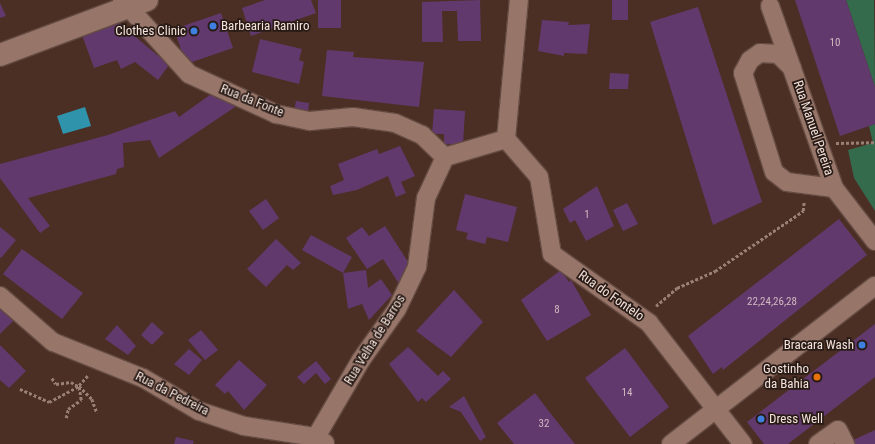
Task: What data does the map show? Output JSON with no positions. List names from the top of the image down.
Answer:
{
  "streets": {
    "street": [
      "Rua da Fonte",
      "Rua Manuel Pereira",
      "Rua do Fontelo",
      "Rua Velha de Barros",
      "Rua da Pedreira"
    ]
  },
  "crossings": [
    ["Rua da Fonte", "Rua Velha de Barros"],
    ["Rua Velha de Barros", "Rua da Pedreira"]
  ],
  "places": [
    "Barbearia Ramiro",
    "Clothes Clinic",
    "Bracara Wash",
    "Gostinho da Bahia",
    "Dress Well"
  ],
  "house_numbers": [
    "10",
    "1",
    "22,24,26,28",
    "8",
    "14",
    "32"
  ]
}
